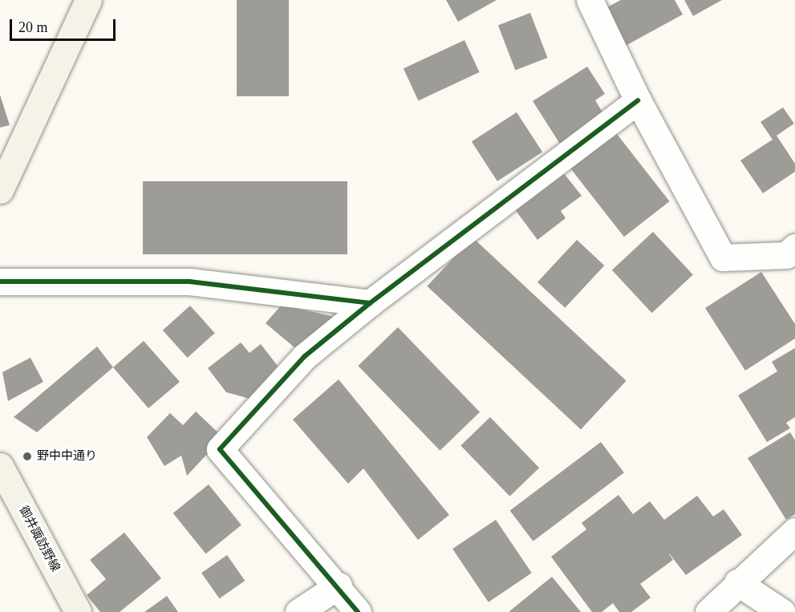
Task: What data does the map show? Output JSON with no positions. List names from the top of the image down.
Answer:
{
  "streets": {
    "street": ["御井諏訪野線"]
  },
  "places": ["野中中通り"],
  "scale_bar": "20 m"
}
